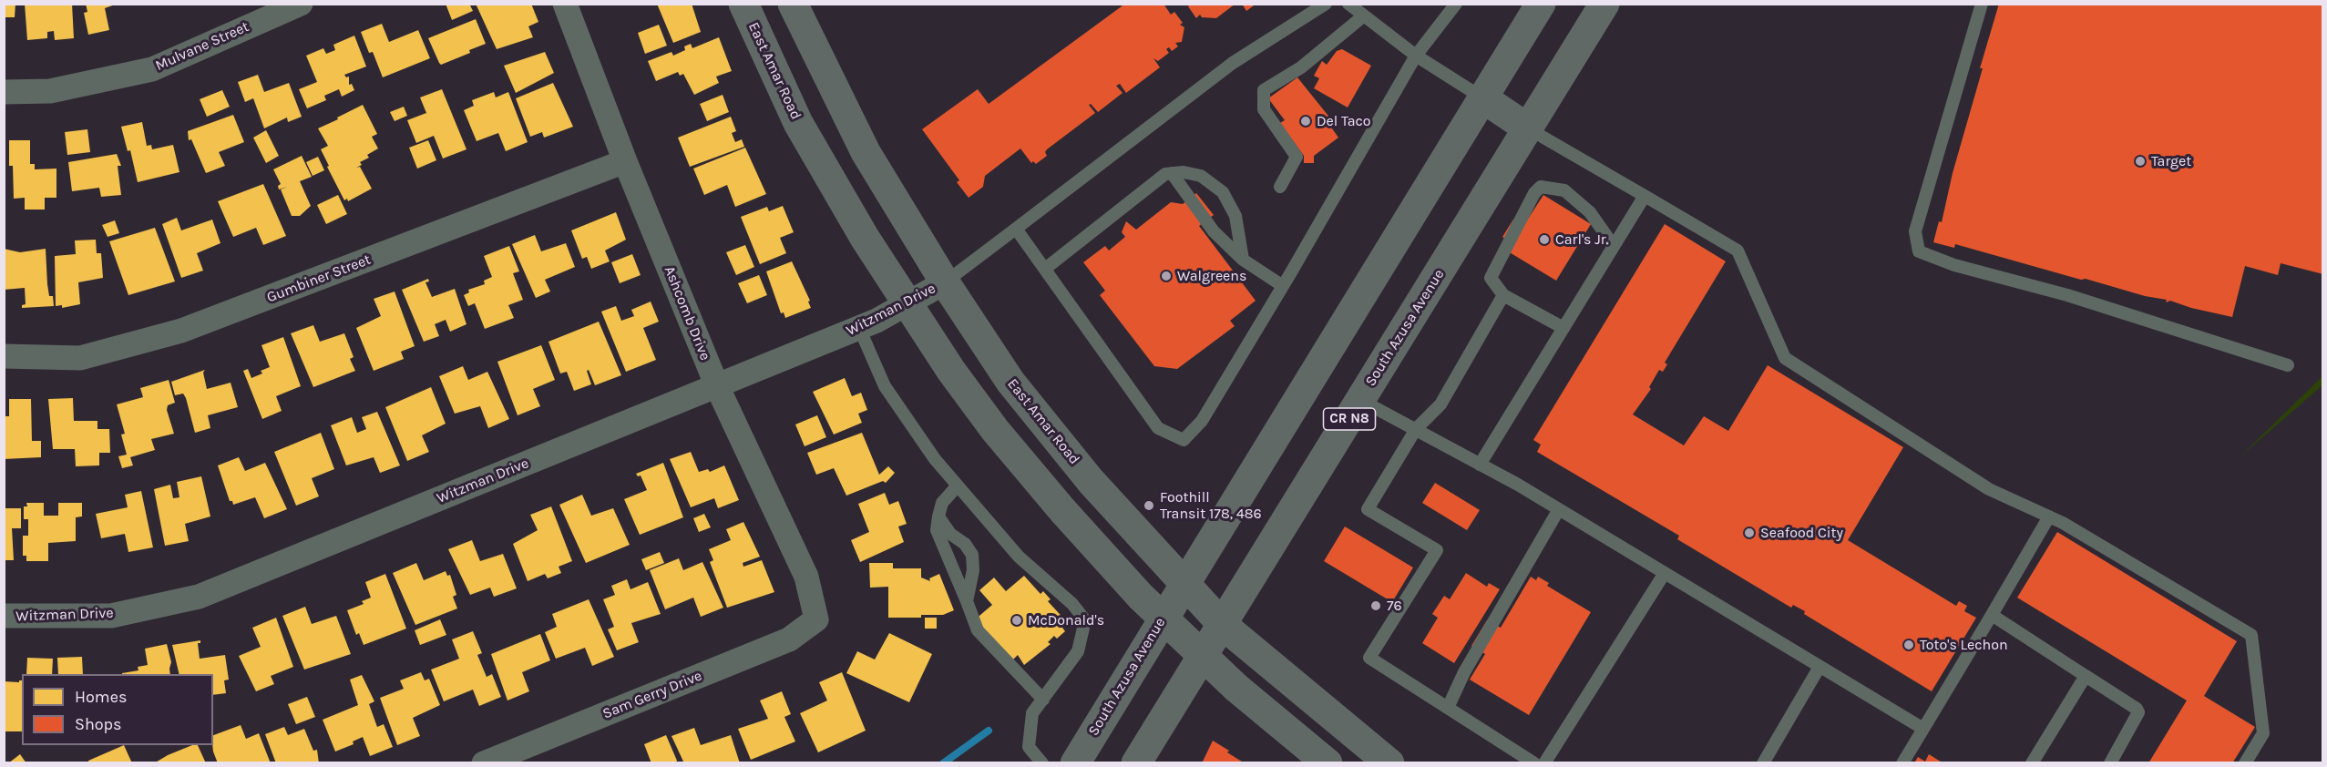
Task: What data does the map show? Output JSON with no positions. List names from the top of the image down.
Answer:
{
  "streets": {
    "main road": ["East Amar Road", "South Azusa Avenue", "CR N8"],
    "street": [
      "Mulvane Street",
      "Gumbiner Street",
      "Witzman Drive",
      "Ashcomb Drive",
      "Sam Gerry Drive"
    ]
  },
  "crossings": [
    ["East Amar Road", "Witzman Drive"],
    ["East Amar Road", "South Azusa Avenue"],
    ["Gumbiner Street", "Ashcomb Drive"],
    ["Witzman Drive", "Ashcomb Drive"],
    ["Ashcomb Drive", "Sam Gerry Drive"]
  ],
  "places": [
    "Del Taco",
    "Target",
    "Carl's Jr.",
    "Walgreens",
    "Foothill Transit 178, 486",
    "Seafood City",
    "76",
    "McDonald's",
    "Toto's Lechon"
  ],
  "legend": ["Homes", "Shops"]
}
